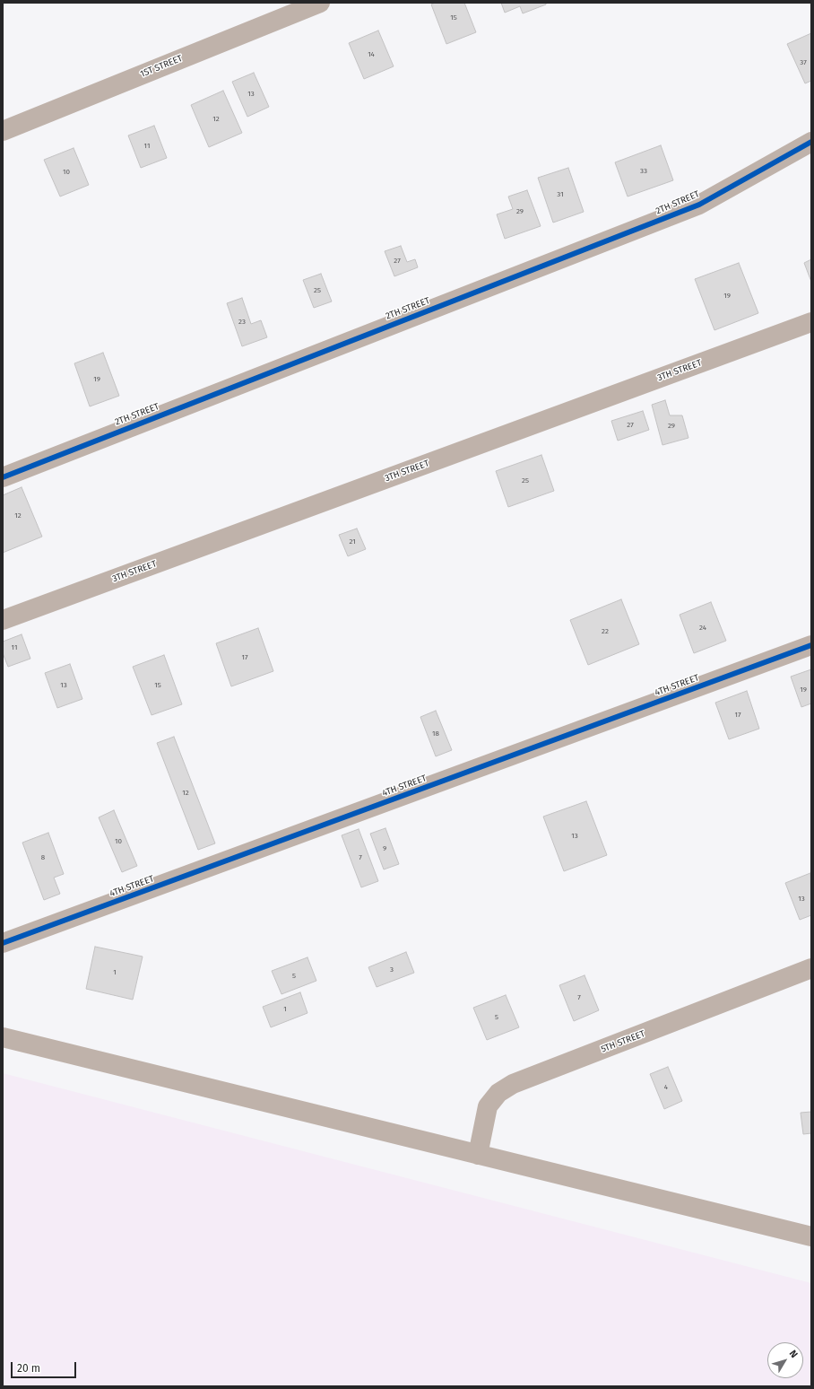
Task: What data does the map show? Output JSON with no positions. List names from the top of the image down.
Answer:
{
  "streets": {
    "street": [
      "1ST STREET",
      "2TH STREET",
      "3TH STREET",
      "4TH STREET",
      "5TH STREET"
    ]
  },
  "house_numbers": [
    "15",
    "14",
    "37",
    "13",
    "12",
    "11",
    "33",
    "10",
    "31",
    "29",
    "27",
    "25",
    "19",
    "23",
    "19",
    "27",
    "29",
    "25",
    "12",
    "21",
    "24",
    "22",
    "11",
    "17",
    "13",
    "15",
    "19",
    "17",
    "18",
    "12",
    "13",
    "10",
    "9",
    "8",
    "7",
    "13",
    "3",
    "1",
    "5",
    "7",
    "1",
    "5",
    "4"
  ],
  "scale_bar": "20 m",
  "north": "top right"
}
